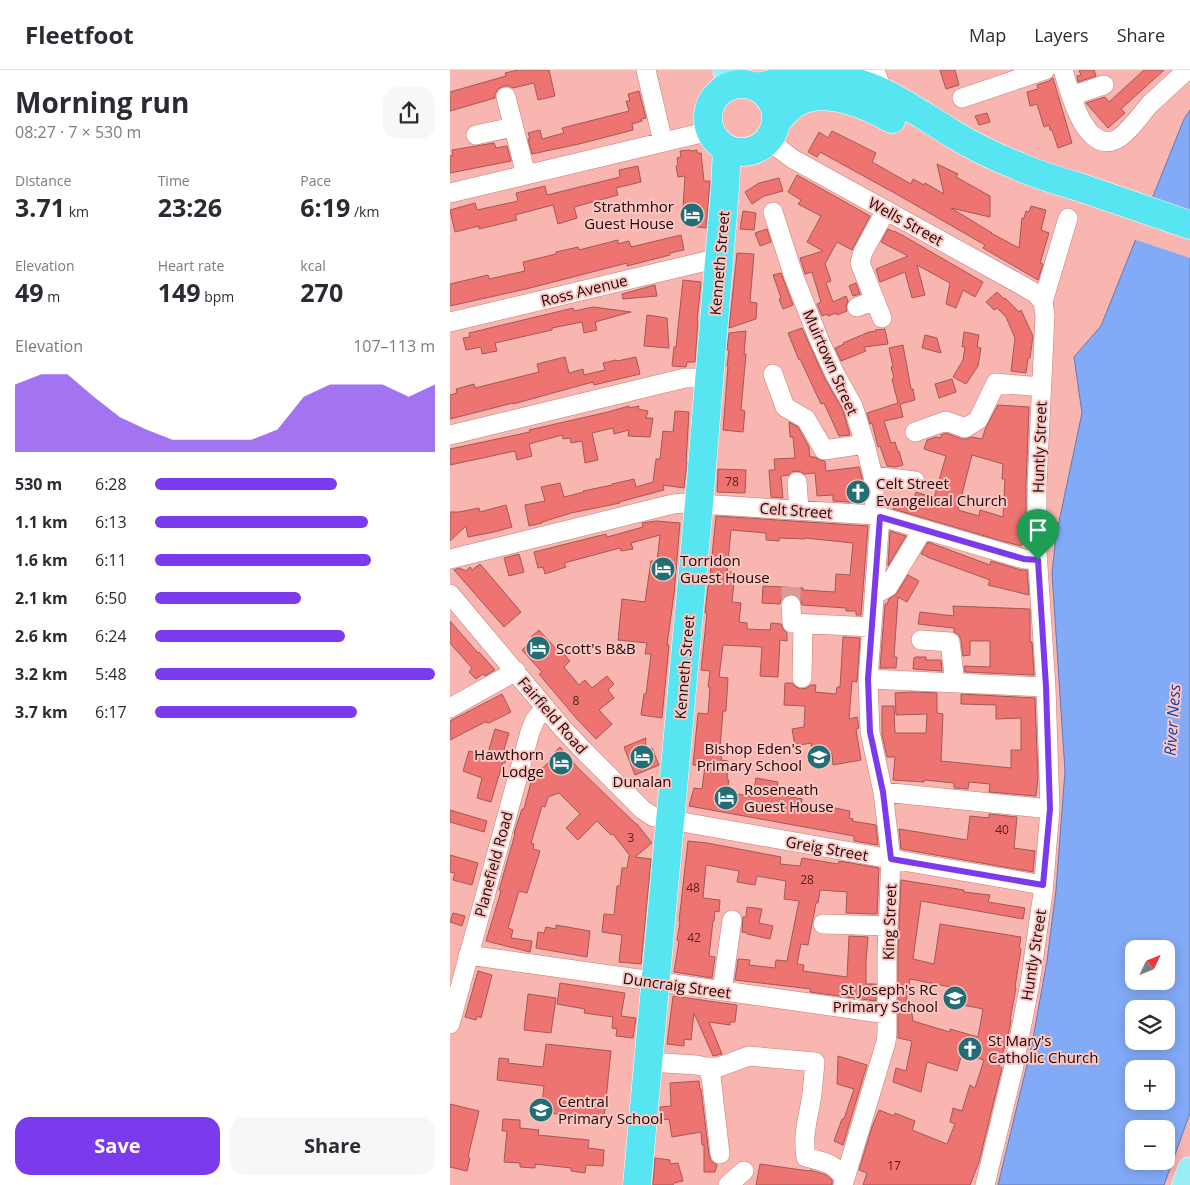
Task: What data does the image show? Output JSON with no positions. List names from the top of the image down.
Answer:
{
  "streets": {
    "highway": ["Kenneth Street"],
    "street": [
      "Wells Street",
      "Ross Avenue",
      "Muirtown Street",
      "Huntly Street",
      "Celt Street",
      "Fairfield Road",
      "Greig Street",
      "Planefield Road",
      "King Street",
      "Duncraig Street"
    ]
  },
  "crossings": [
    ["Wells Street", "Kenneth Street"],
    ["Wells Street", "Huntly Street"],
    ["Kenneth Street", "Ross Avenue"],
    ["Kenneth Street", "Celt Street"],
    ["Kenneth Street", "Fairfield Road"],
    ["Kenneth Street", "Greig Street"],
    ["Kenneth Street", "Duncraig Street"],
    ["Muirtown Street", "Celt Street"],
    ["Muirtown Street", "King Street"],
    ["Huntly Street", "Celt Street"],
    ["Huntly Street", "Greig Street"],
    ["Fairfield Road", "Greig Street"],
    ["Fairfield Road", "Planefield Road"],
    ["Greig Street", "King Street"],
    ["Planefield Road", "Duncraig Street"],
    ["King Street", "Duncraig Street"]
  ],
  "water": ["River Ness"],
  "places": {
    "hotel": [
      "Strathmhor Guest House",
      "Torridon Guest House",
      "Scott's B&B",
      "Dunalan",
      "Hawthorn Lodge",
      "Roseneath Guest House"
    ],
    "church": ["Celt Street Evangelical Church", "St Mary's Catholic Church"],
    "school or university": ["Bishop Eden's Primary School", "St Joseph's RC Primary School", "Central Primary School"]
  },
  "house_numbers": [
    "78",
    "8",
    "40",
    "3",
    "28",
    "48",
    "42",
    "17"
  ],
  "north": "top right",
  "page": {
    "header": "Fleetfoot",
    "nav": ["Map", "Layers", "Share"],
    "heading": ["Morning run", "08:27 · 7 × 530 m"],
    "stats": [
      ["Distance", "3.71 km"],
      ["Time", "23:26"],
      ["Pace", "6:19 /km"],
      ["Elevation", "49 m"],
      ["Heart rate", "149 bpm"],
      ["kcal", "270"]
    ],
    "chart": ["Elevation", "107–113 m"],
    "list": [
      {
        "name": "530 m",
        "note": "6:28"
      },
      {
        "name": "1.1 km",
        "note": "6:13"
      },
      {
        "name": "1.6 km",
        "note": "6:11"
      },
      {
        "name": "2.1 km",
        "note": "6:50"
      },
      {
        "name": "2.6 km",
        "note": "6:24"
      },
      {
        "name": "3.2 km",
        "note": "5:48"
      },
      {
        "name": "3.7 km",
        "note": "6:17"
      }
    ],
    "map_buttons": ["+", "−"],
    "buttons": ["Save", "Share"]
  }
}
